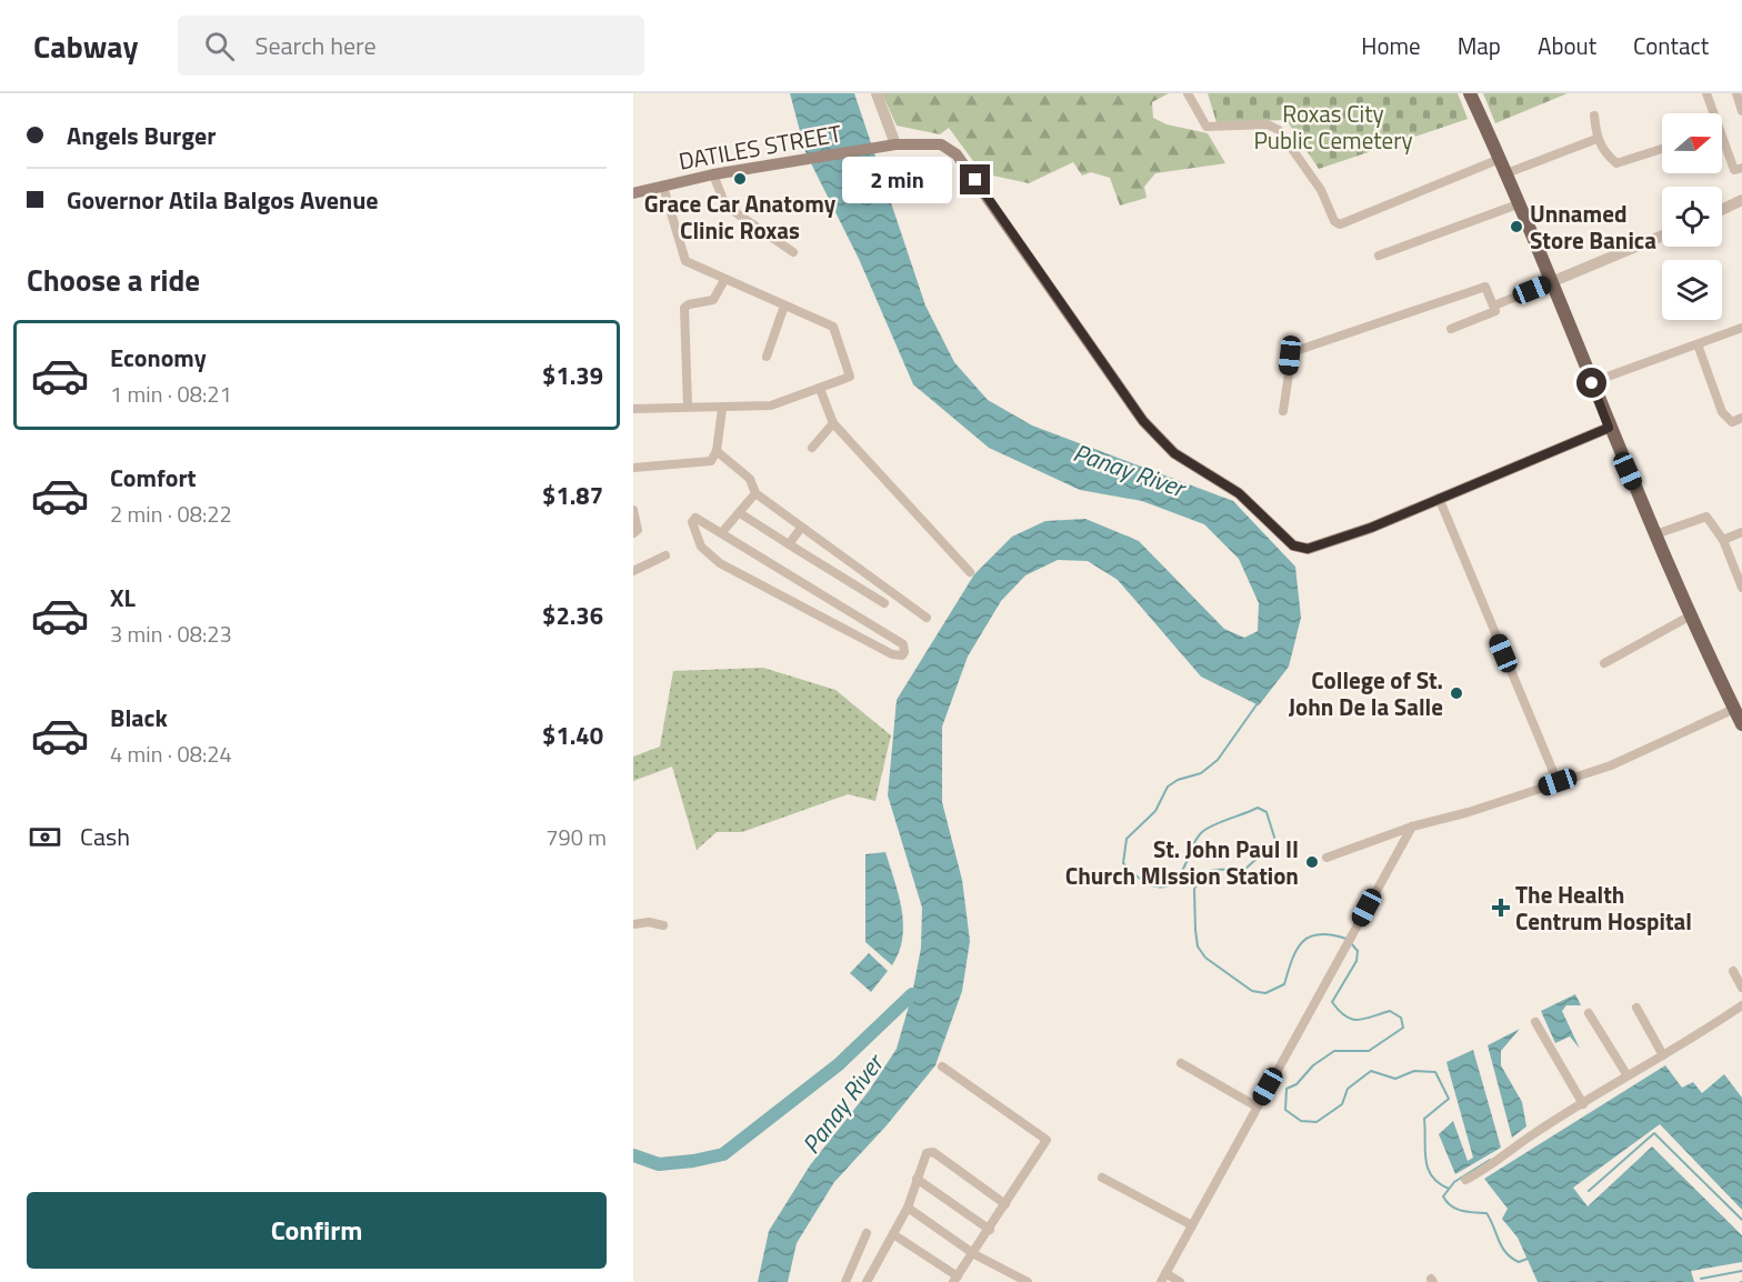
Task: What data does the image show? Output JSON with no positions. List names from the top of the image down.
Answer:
{
  "streets": {
    "main road": ["DATILES STREET"]
  },
  "water": ["Panay River"],
  "parks": ["Roxas City Public Cemetery"],
  "places": {
    "other": [
      "Grace Car Anatomy Clinic Roxas",
      "Unnamed Store Banica",
      "College of St. John De la Salle",
      "St. John Paul II Church MIssion Station"
    ],
    "health": ["The Health Centrum Hospital"]
  },
  "north": "right",
  "page": {
    "header": "Cabway",
    "search": "Search here",
    "nav": [
      "Home",
      "Map",
      "About",
      "Contact"
    ],
    "banner": ["Angels Burger", "Governor Atila Balgos Avenue"],
    "bubble": "2 min",
    "heading": "Choose a ride",
    "list": [
      {
        "name": "Economy",
        "note": "1 min · 08:21",
        "value": "$1.39"
      },
      {
        "name": "Comfort",
        "note": "2 min · 08:22",
        "value": "$1.87"
      },
      {
        "name": "XL",
        "note": "3 min · 08:23",
        "value": "$2.36"
      },
      {
        "name": "Black",
        "note": "4 min · 08:24",
        "value": "$1.40"
      }
    ],
    "pay": ["Cash", "790 m"],
    "buttons": "Confirm"
  }
}
